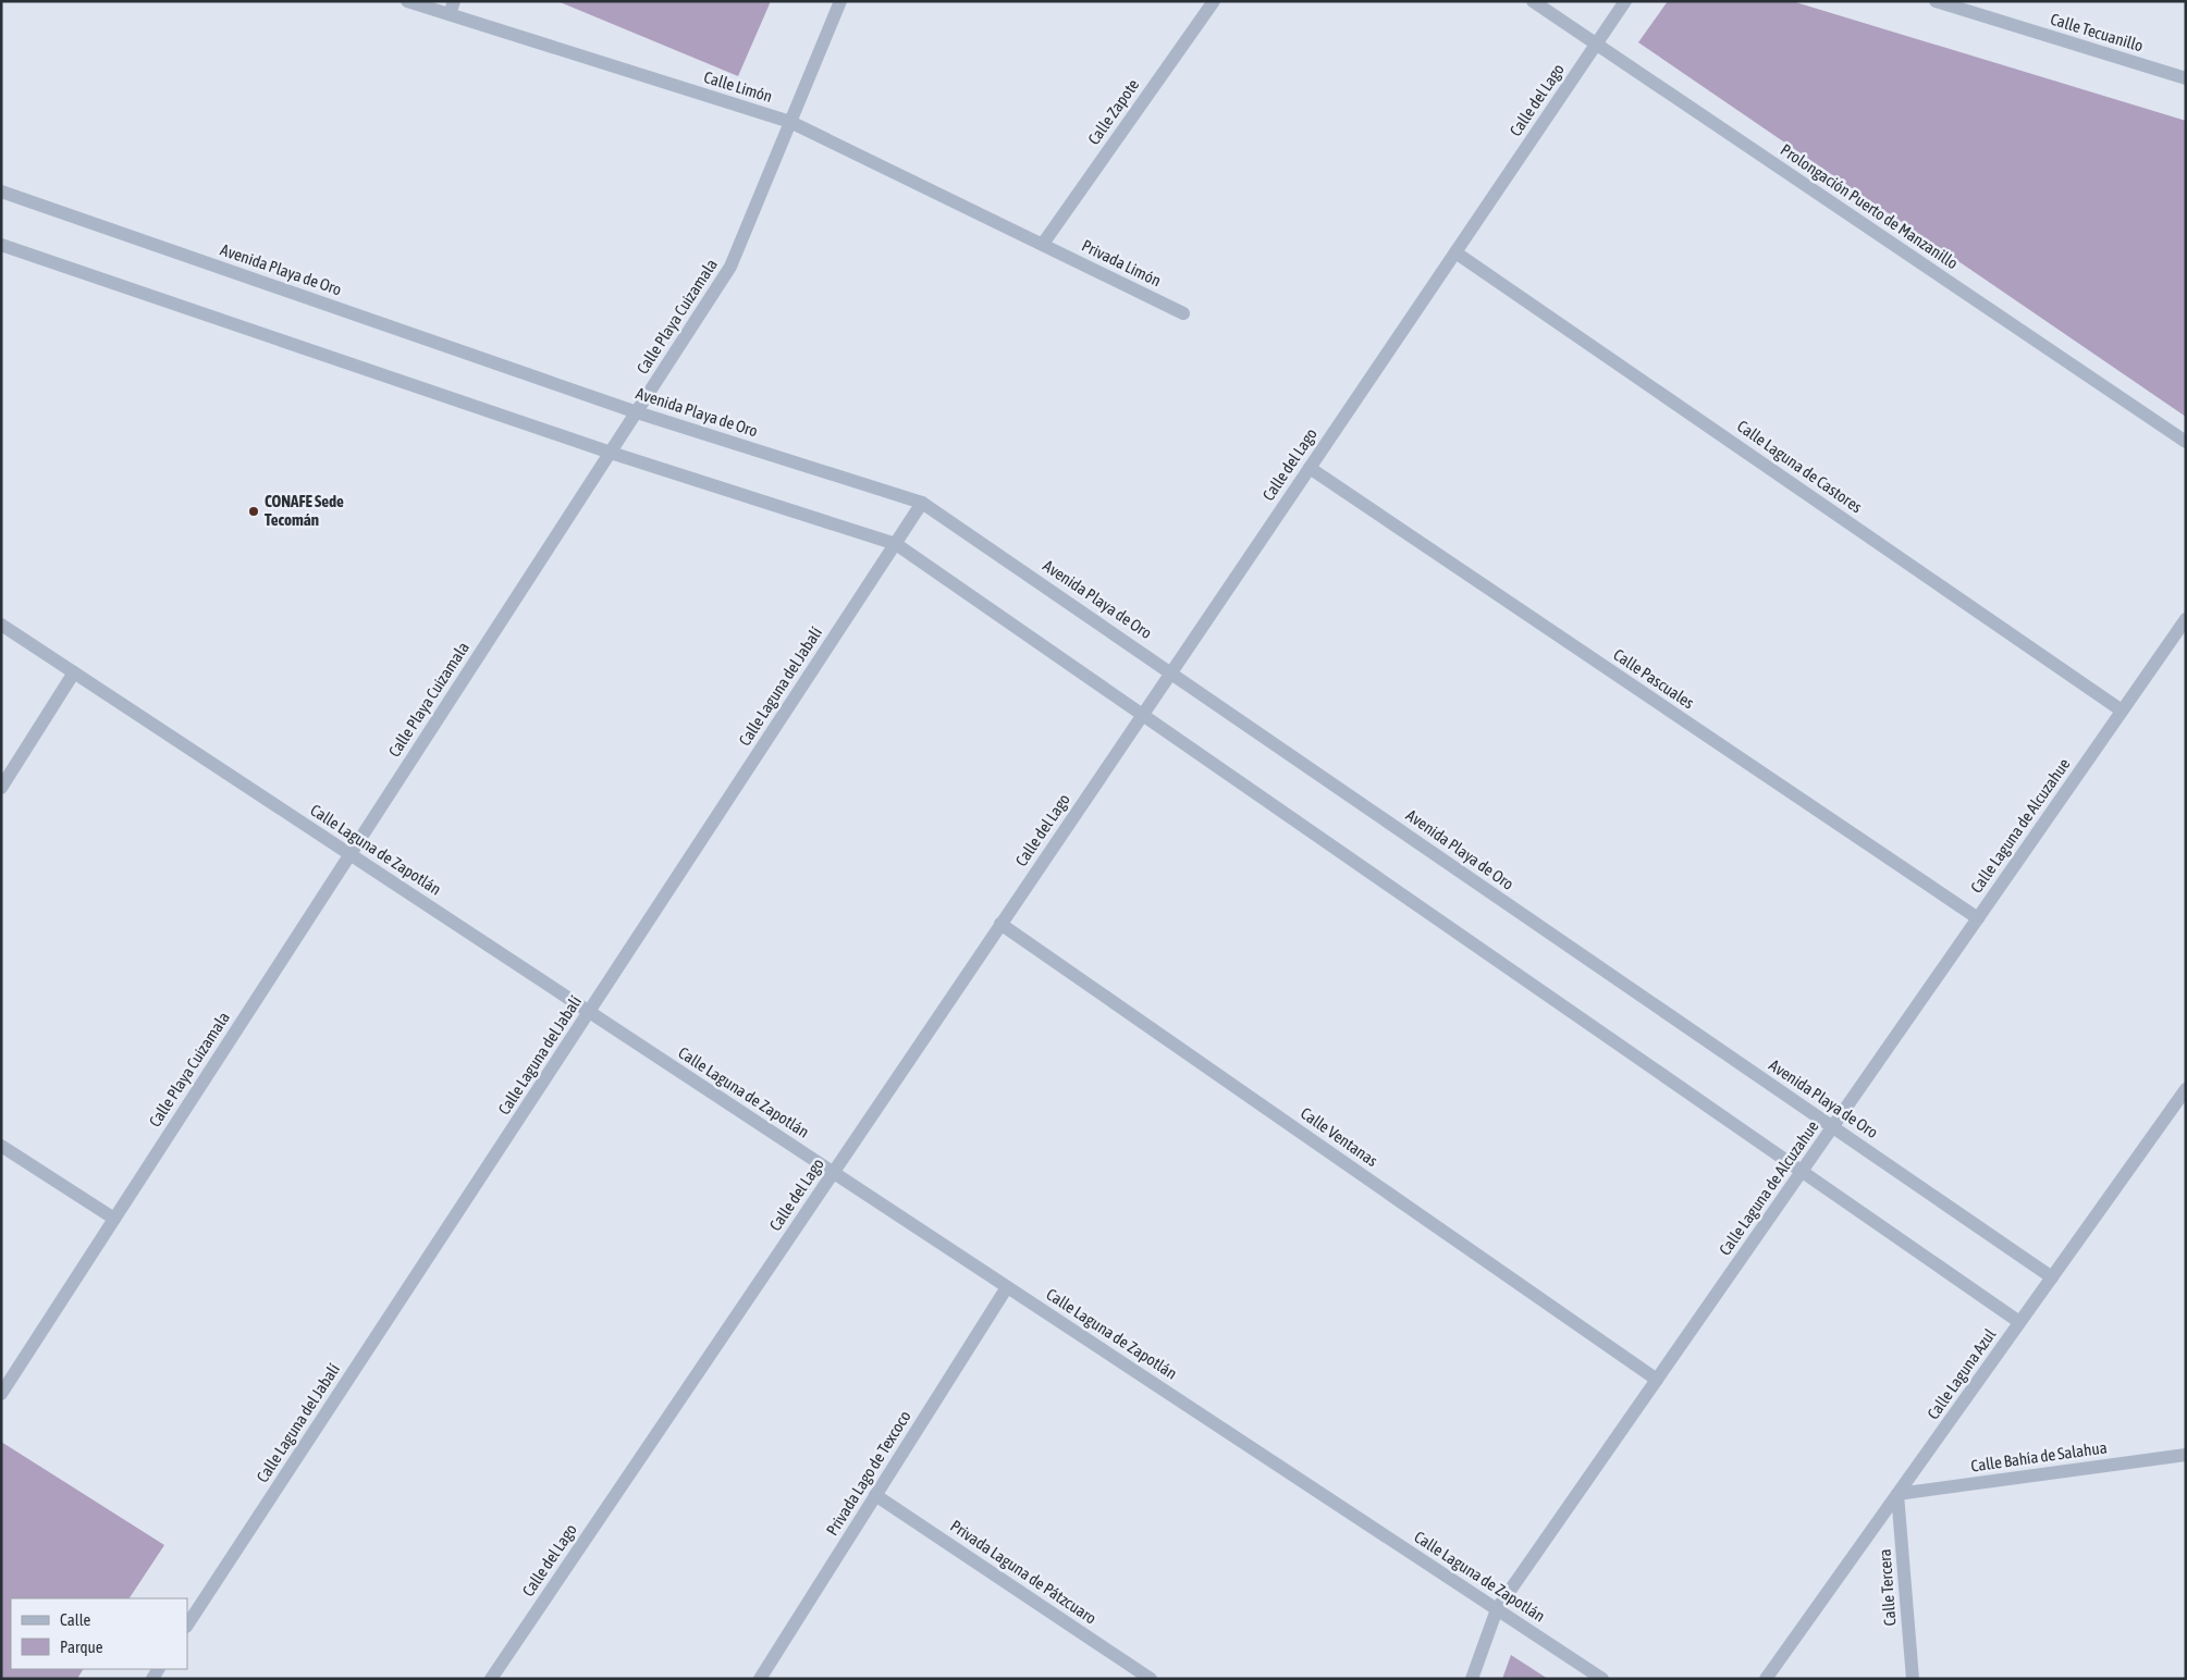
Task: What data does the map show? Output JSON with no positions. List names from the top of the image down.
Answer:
{
  "streets": {
    "street": [
      "Calle Tecuanillo",
      "Calle Limón",
      "Calle del Lago",
      "Calle Zapote",
      "Prolongación Puerto de Manzanillo",
      "Privada Limón",
      "Avenida Playa de Oro",
      "Calle Playa Cuizamala",
      "Calle Laguna de Castores",
      "Calle Pascuales",
      "Calle Laguna del Jabalí",
      "Calle Laguna de Alcuzahue",
      "Calle Laguna de Zapotlán",
      "Calle Ventanas",
      "Calle Laguna Azul",
      "Calle Bahía de Salahua",
      "Privada Lago de Texcoco",
      "Privada Laguna de Pátzcuaro",
      "Calle Tercera"
    ]
  },
  "crossings": [
    ["Calle Limón", "Calle Zapote"],
    ["Calle Limón", "Privada Limón"],
    ["Calle Limón", "Calle Playa Cuizamala"],
    ["Calle del Lago", "Prolongación Puerto de Manzanillo"],
    ["Calle del Lago", "Avenida Playa de Oro"],
    ["Calle del Lago", "Calle Laguna de Castores"],
    ["Calle del Lago", "Calle Pascuales"],
    ["Calle del Lago", "Calle Laguna de Zapotlán"],
    ["Calle del Lago", "Calle Ventanas"],
    ["Calle Zapote", "Privada Limón"],
    ["Avenida Playa de Oro", "Calle Playa Cuizamala"],
    ["Avenida Playa de Oro", "Calle Laguna del Jabalí"],
    ["Avenida Playa de Oro", "Calle Laguna de Alcuzahue"],
    ["Avenida Playa de Oro", "Calle Laguna Azul"],
    ["Calle Playa Cuizamala", "Calle Laguna de Zapotlán"],
    ["Calle Laguna de Castores", "Calle Laguna de Alcuzahue"],
    ["Calle Pascuales", "Calle Laguna de Alcuzahue"],
    ["Calle Laguna del Jabalí", "Calle Laguna de Zapotlán"],
    ["Calle Laguna de Alcuzahue", "Calle Laguna de Zapotlán"],
    ["Calle Laguna de Alcuzahue", "Calle Ventanas"],
    ["Calle Laguna de Zapotlán", "Privada Lago de Texcoco"],
    ["Calle Laguna Azul", "Calle Bahía de Salahua"],
    ["Calle Laguna Azul", "Calle Tercera"],
    ["Calle Bahía de Salahua", "Calle Tercera"],
    ["Privada Lago de Texcoco", "Privada Laguna de Pátzcuaro"]
  ],
  "places": ["CONAFE Sede Tecomán"],
  "legend": ["Calle", "Parque"]
}
